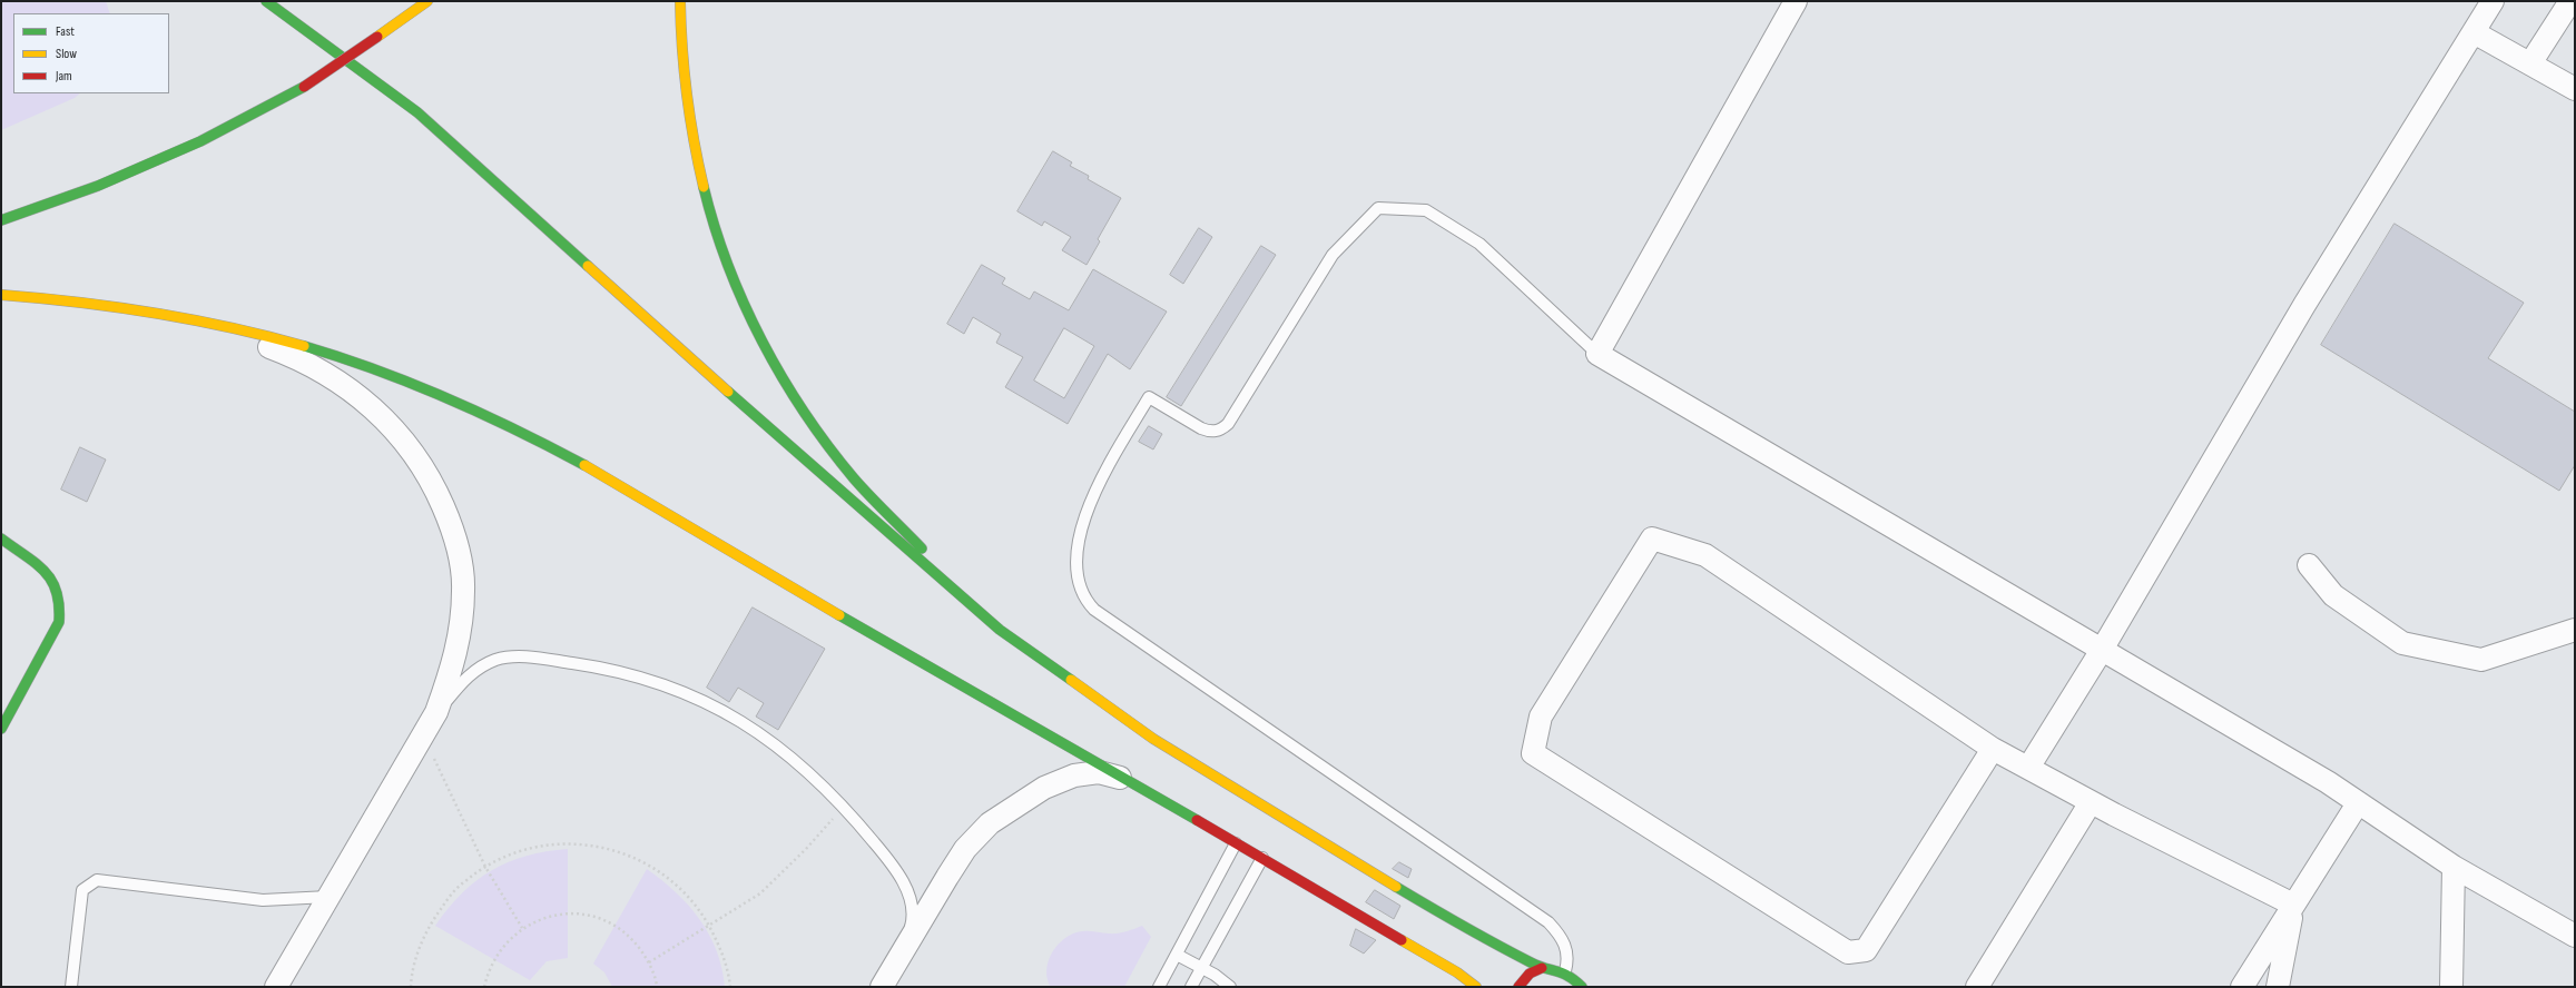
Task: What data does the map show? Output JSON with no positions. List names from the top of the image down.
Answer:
{
  "legend": ["Fast", "Slow", "Jam"]
}
